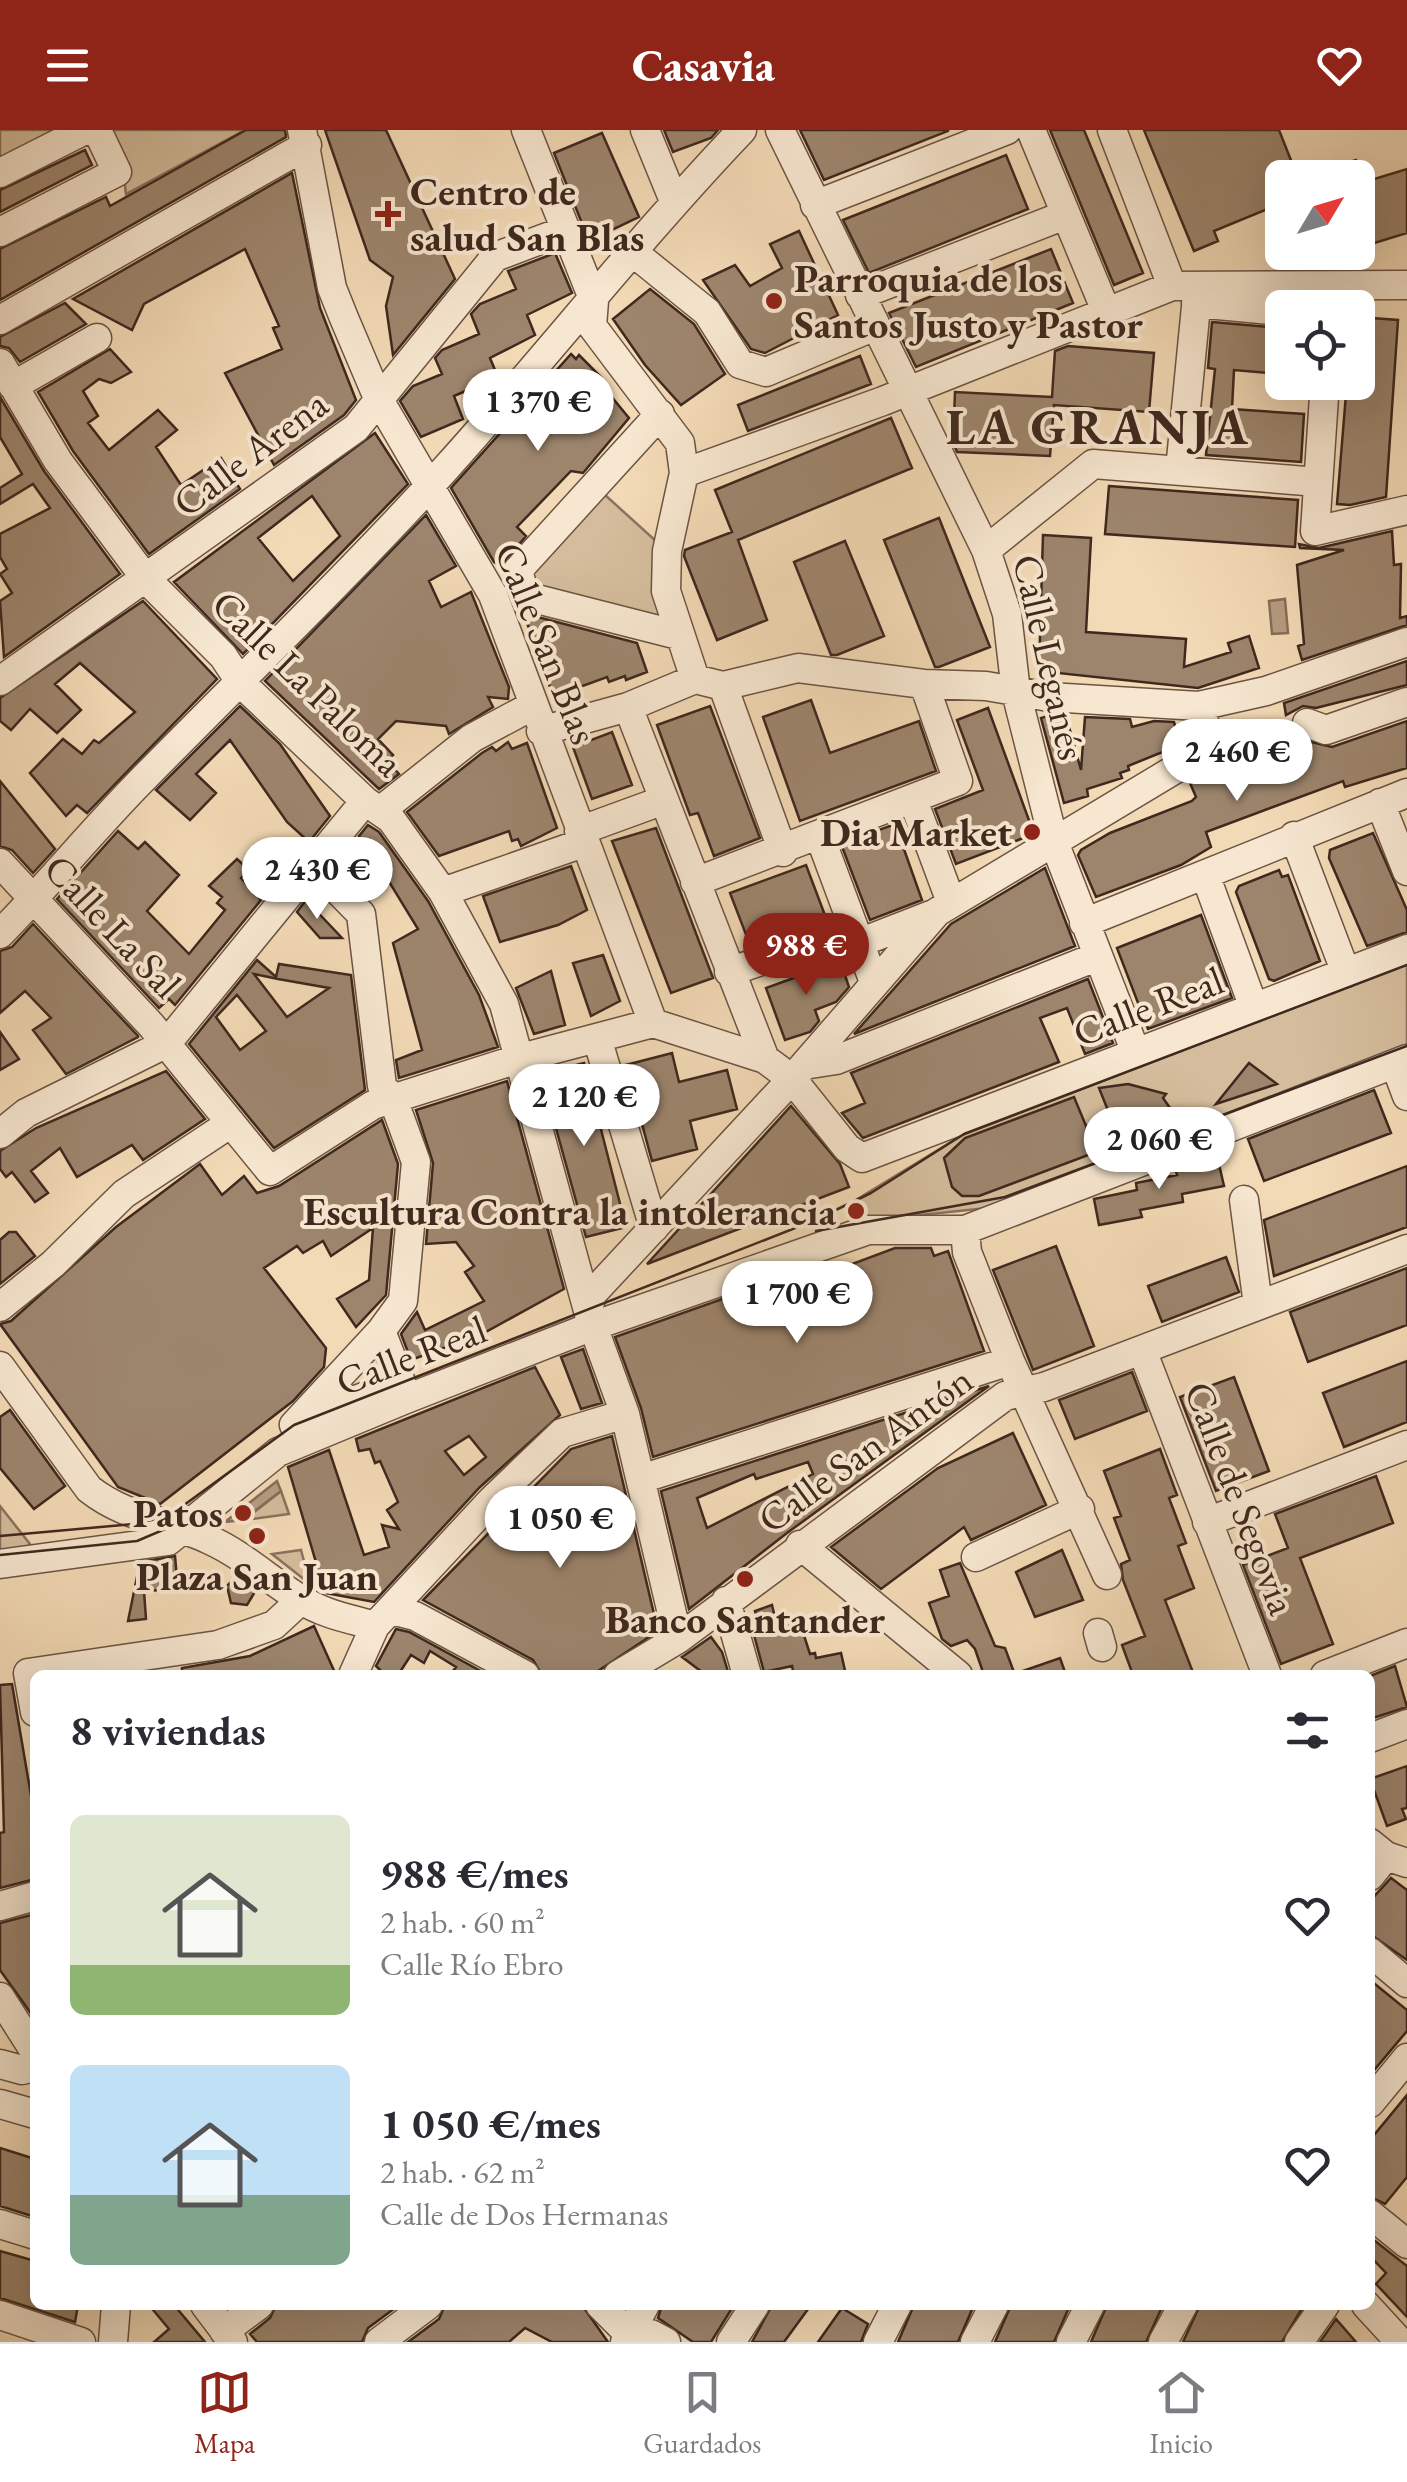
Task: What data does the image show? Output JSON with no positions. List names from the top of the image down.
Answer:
{
  "streets": {
    "street": [
      "Calle Arena",
      "Calle San Blas",
      "Calle Leganés",
      "Calle La Paloma",
      "Calle La Sal",
      "Calle Real",
      "Calle San Antón",
      "Calle de Segovia"
    ]
  },
  "crossings": [
    ["Calle Arena", "Calle San Blas"],
    ["Calle Arena", "Calle La Paloma"],
    ["Calle Leganés", "Calle Real"],
    ["Calle La Paloma", "Calle Real"],
    ["Calle La Paloma", "Calle San Antón"],
    ["Calle San Antón", "Calle de Segovia"]
  ],
  "districts": ["LA GRANJA"],
  "places": {
    "health": ["Centro de salud San Blas"],
    "other": [
      "Parroquia de los Santos Justo y Pastor",
      "Dia Market",
      "Escultura Contra la intolerancia",
      "Patos",
      "Plaza San Juan",
      "Banco Santander"
    ]
  },
  "north": "top right",
  "page": {
    "header": "Casavia",
    "price": [
      "1 370 €",
      "2 460 €",
      "2 430 €",
      "988 €",
      "2 120 €",
      "2 060 €",
      "1 700 €",
      "1 050 €"
    ],
    "heading": "8 viviendas",
    "list": [
      {
        "name": "988 €/mes",
        "note": "2 hab. · 60 m² · Calle Río Ebro"
      },
      {
        "name": "1 050 €/mes",
        "note": "2 hab. · 62 m² · Calle de Dos Hermanas"
      }
    ],
    "tabs": ["Mapa", "Guardados", "Inicio"]
  }
}
